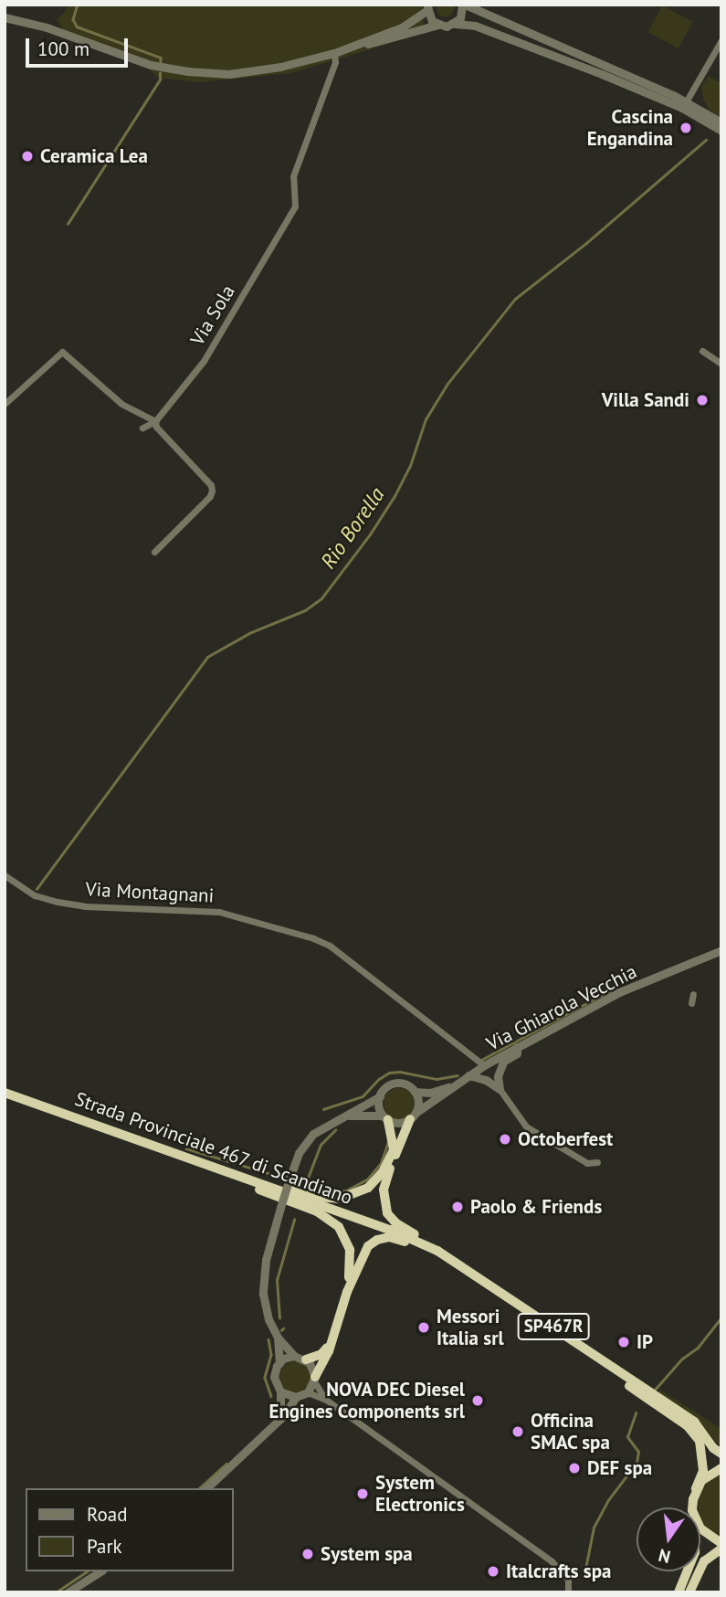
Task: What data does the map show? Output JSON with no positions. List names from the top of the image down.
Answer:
{
  "streets": {
    "highway": ["Strada Provinciale 467 di Scandiano", "SP467R"],
    "street": ["Via Sola", "Via Montagnani", "Via Ghiarola Vecchia"]
  },
  "crossings": [
    ["Via Montagnani", "Via Ghiarola Vecchia"],
    ["Strada Provinciale 467 di Scandiano", "SP467R"]
  ],
  "water": ["Rio Borella"],
  "places": [
    "Cascina Engandina",
    "Ceramica Lea",
    "Villa Sandi",
    "Octoberfest",
    "Paolo & Friends",
    "Messori Italia srl",
    "IP",
    "NOVA DEC Diesel Engines Components srl",
    "Officina SMAC spa",
    "DEF spa",
    "System Electronics",
    "System spa",
    "Italcrafts spa"
  ],
  "legend": ["Road", "Park"],
  "scale_bar": "100 m",
  "north": "bottom"
}
